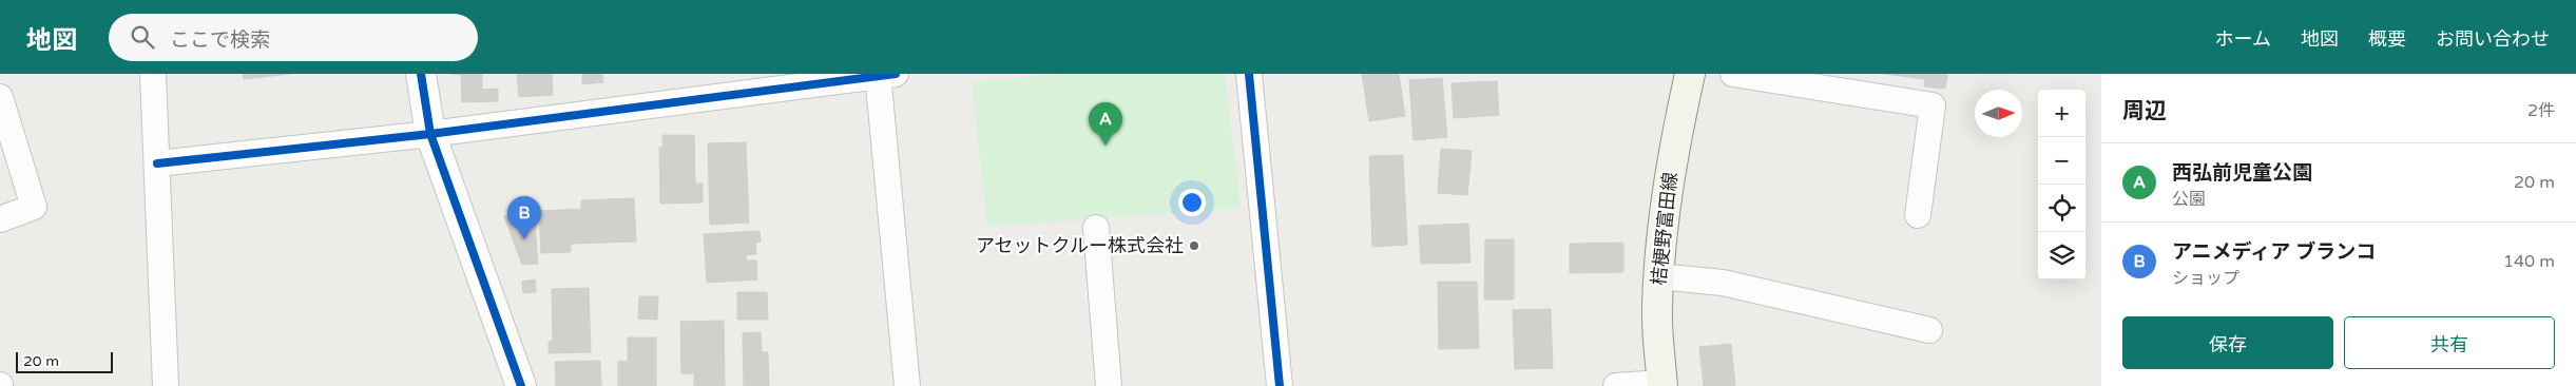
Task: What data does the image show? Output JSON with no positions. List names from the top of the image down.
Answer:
{
  "streets": {
    "main road": ["桔梗野富田線"]
  },
  "places": ["アセットクルー株式会社"],
  "scale_bar": "20 m",
  "north": "right",
  "page": {
    "header": "地図",
    "search": "ここで検索",
    "nav": [
      "ホーム",
      "地図",
      "概要",
      "お問い合わせ"
    ],
    "heading": ["周辺", "2件"],
    "map_buttons": ["+", "−"],
    "pins": ["A", "B"],
    "list": [
      {
        "mark": "A",
        "name": "西弘前児童公園",
        "note": "公園",
        "value": "20 m"
      },
      {
        "mark": "B",
        "name": "アニメディア ブランコ",
        "note": "ショップ",
        "value": "140 m"
      }
    ],
    "buttons": ["保存", "共有"],
    "scale": "20 m"
  }
}
